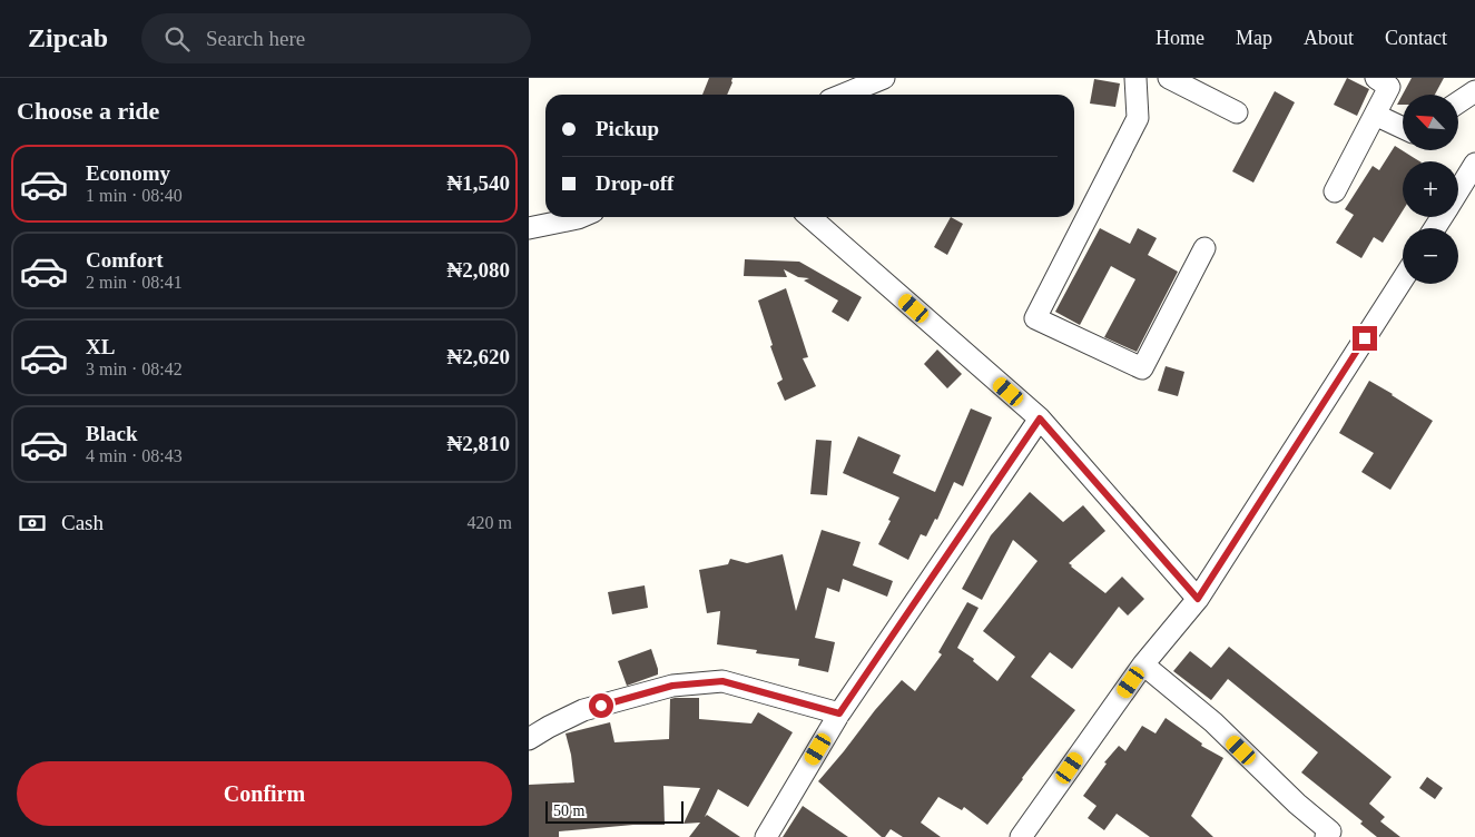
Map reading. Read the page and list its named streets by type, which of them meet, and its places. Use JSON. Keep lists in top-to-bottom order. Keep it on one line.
{"scale_bar":"50 m","north":"top left","page":{"header":"Zipcab","search":"Search here","nav":["Home","Map","About","Contact"],"heading":"Choose a ride","map_buttons":["+","−"],"banner":["Pickup","Drop-off"],"list":[{"name":"Economy","note":"1 min · 08:40","value":"₦1,540"},{"name":"Comfort","note":"2 min · 08:41","value":"₦2,080"},{"name":"XL","note":"3 min · 08:42","value":"₦2,620"},{"name":"Black","note":"4 min · 08:43","value":"₦2,810"}],"pay":["Cash","420 m"],"buttons":"Confirm","scale":"50 m"}}
